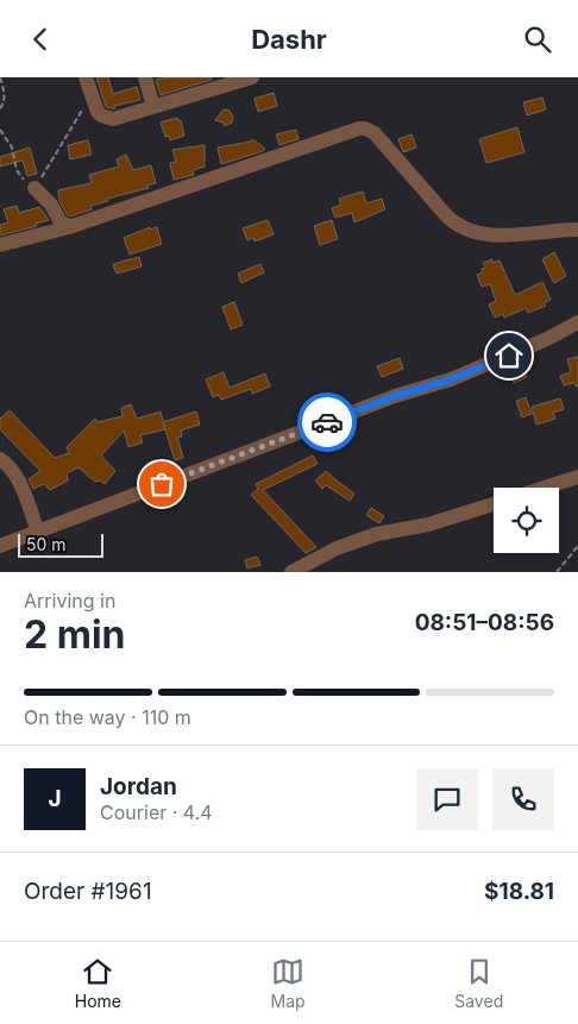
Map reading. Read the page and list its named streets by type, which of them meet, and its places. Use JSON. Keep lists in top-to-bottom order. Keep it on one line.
{"scale_bar":"50 m","page":{"header":"Dashr","scale":"50 m","heading":["2 min","Arriving in","08:51–08:56"],"panel":["Jordan","Courier · 4.4","Order #1961","$18.81"],"bar":"On the way · 110 m","round":"J","tabs":["Home","Map","Saved"]}}
